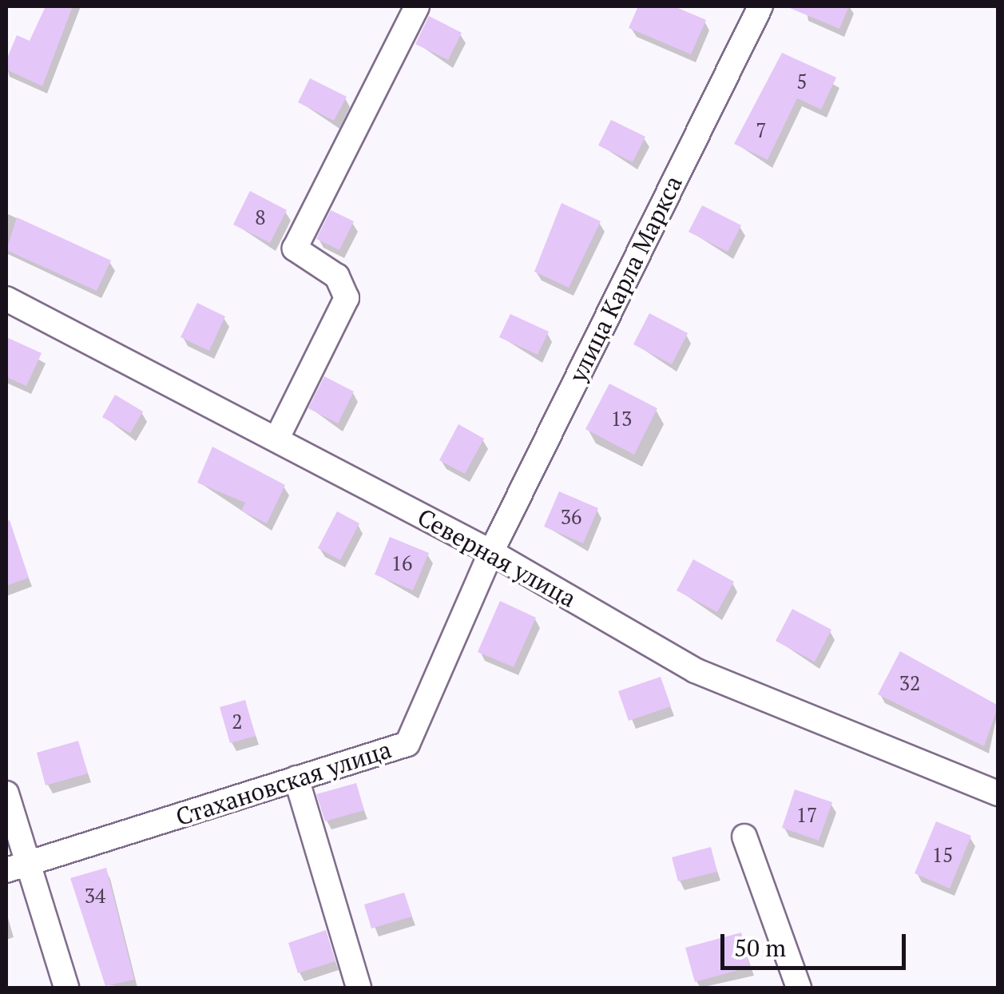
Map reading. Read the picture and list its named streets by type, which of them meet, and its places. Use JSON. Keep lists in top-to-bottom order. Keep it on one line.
{"streets":{"street":["улица Карла Маркса","Северная улица","Стахановская улица"]},"crossings":[["улица Карла Маркса","Северная улица"],["улица Карла Маркса","Стахановская улица"],["Северная улица","Стахановская улица"]],"house_numbers":["5","7","8","13","36","16","32","2","17","15","34"],"scale_bar":"50 m"}
